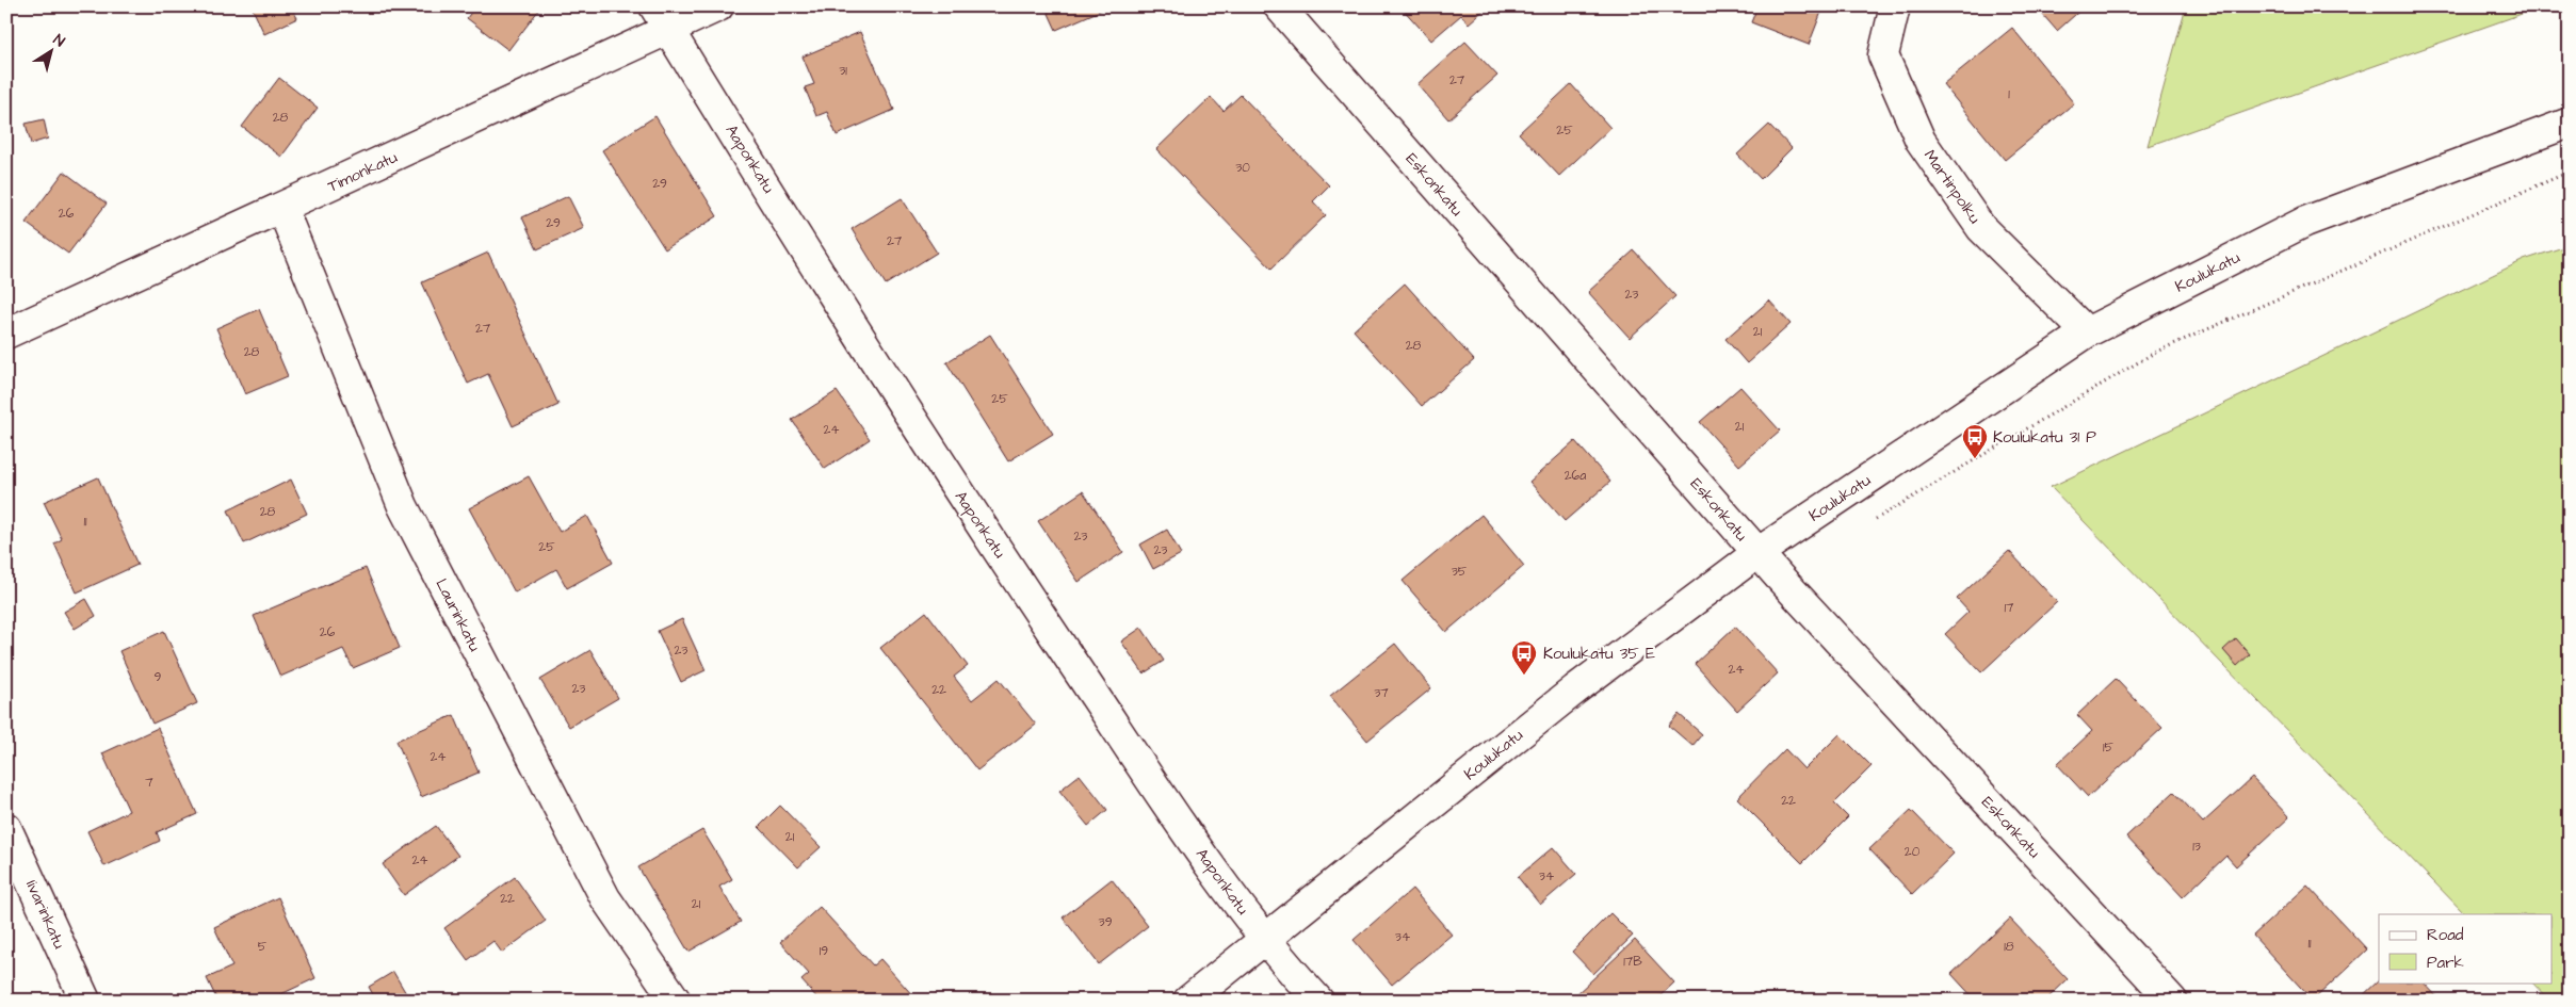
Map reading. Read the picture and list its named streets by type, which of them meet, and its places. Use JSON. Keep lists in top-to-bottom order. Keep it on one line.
{"streets":{"street":["Aaponkatu","Timonkatu","Eskonkatu","Martinpolku","Koulukatu","Laurinkatu","Iivarinkatu"]},"crossings":[["Aaponkatu","Timonkatu"],["Aaponkatu","Koulukatu"],["Timonkatu","Laurinkatu"],["Eskonkatu","Koulukatu"],["Martinpolku","Koulukatu"]],"places":{"bus stop":["Koulukatu 31 P","Koulukatu 35 E"]},"house_numbers":["31","27","1","28","25","30","29","26","29","27","23","27","21","28","28","25","21","24","26a","28","11","23","25","23","35","17","26","23","24","9","23","22","37","15","24","7","22","21","13","20","24","34","22","21","39","34","11","5","18","19","17B"],"legend":["Road","Park"],"north":"top right"}
